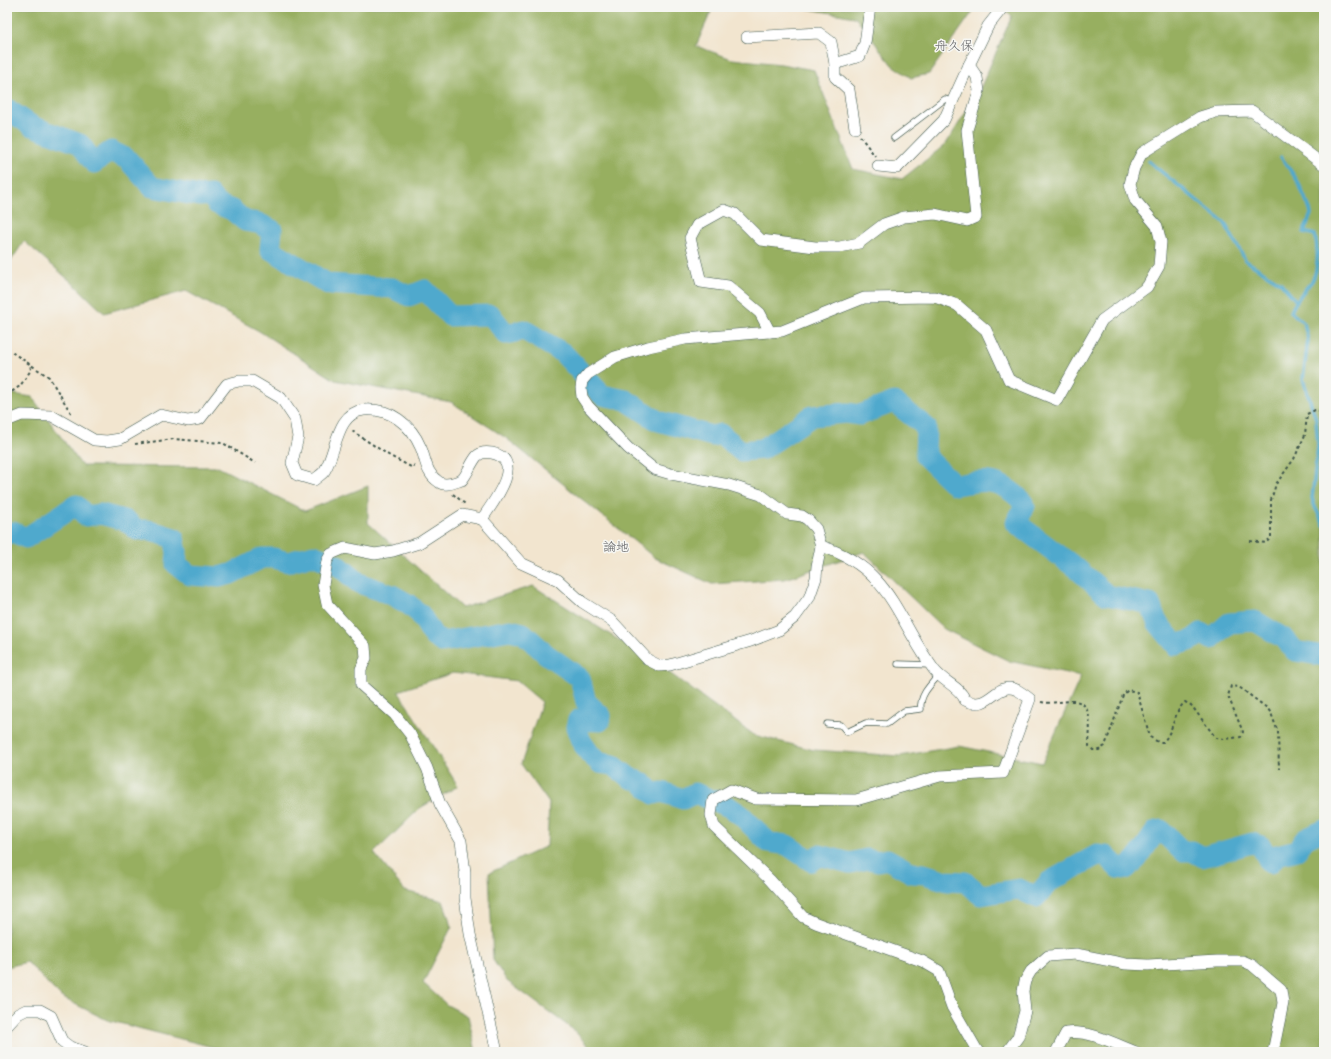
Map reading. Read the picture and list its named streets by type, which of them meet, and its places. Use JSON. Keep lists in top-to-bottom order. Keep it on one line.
{"districts":["舟久保","論地"]}
